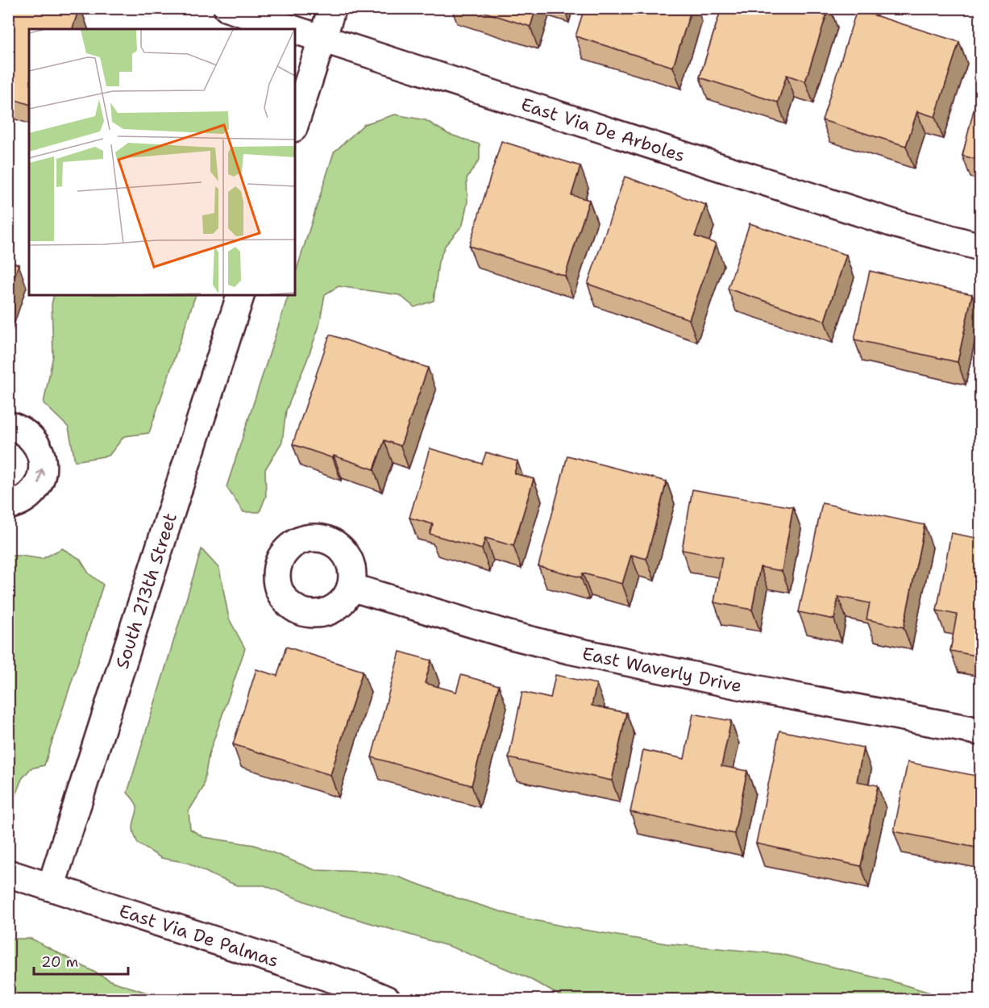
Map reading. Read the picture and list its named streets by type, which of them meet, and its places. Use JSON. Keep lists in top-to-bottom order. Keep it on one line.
{"streets":{"street":["East Via De Arboles","South 213th Street","East Waverly Drive","East Via De Palmas"]},"crossings":[["South 213th Street","East Via De Palmas"]],"scale_bar":"20 m"}
